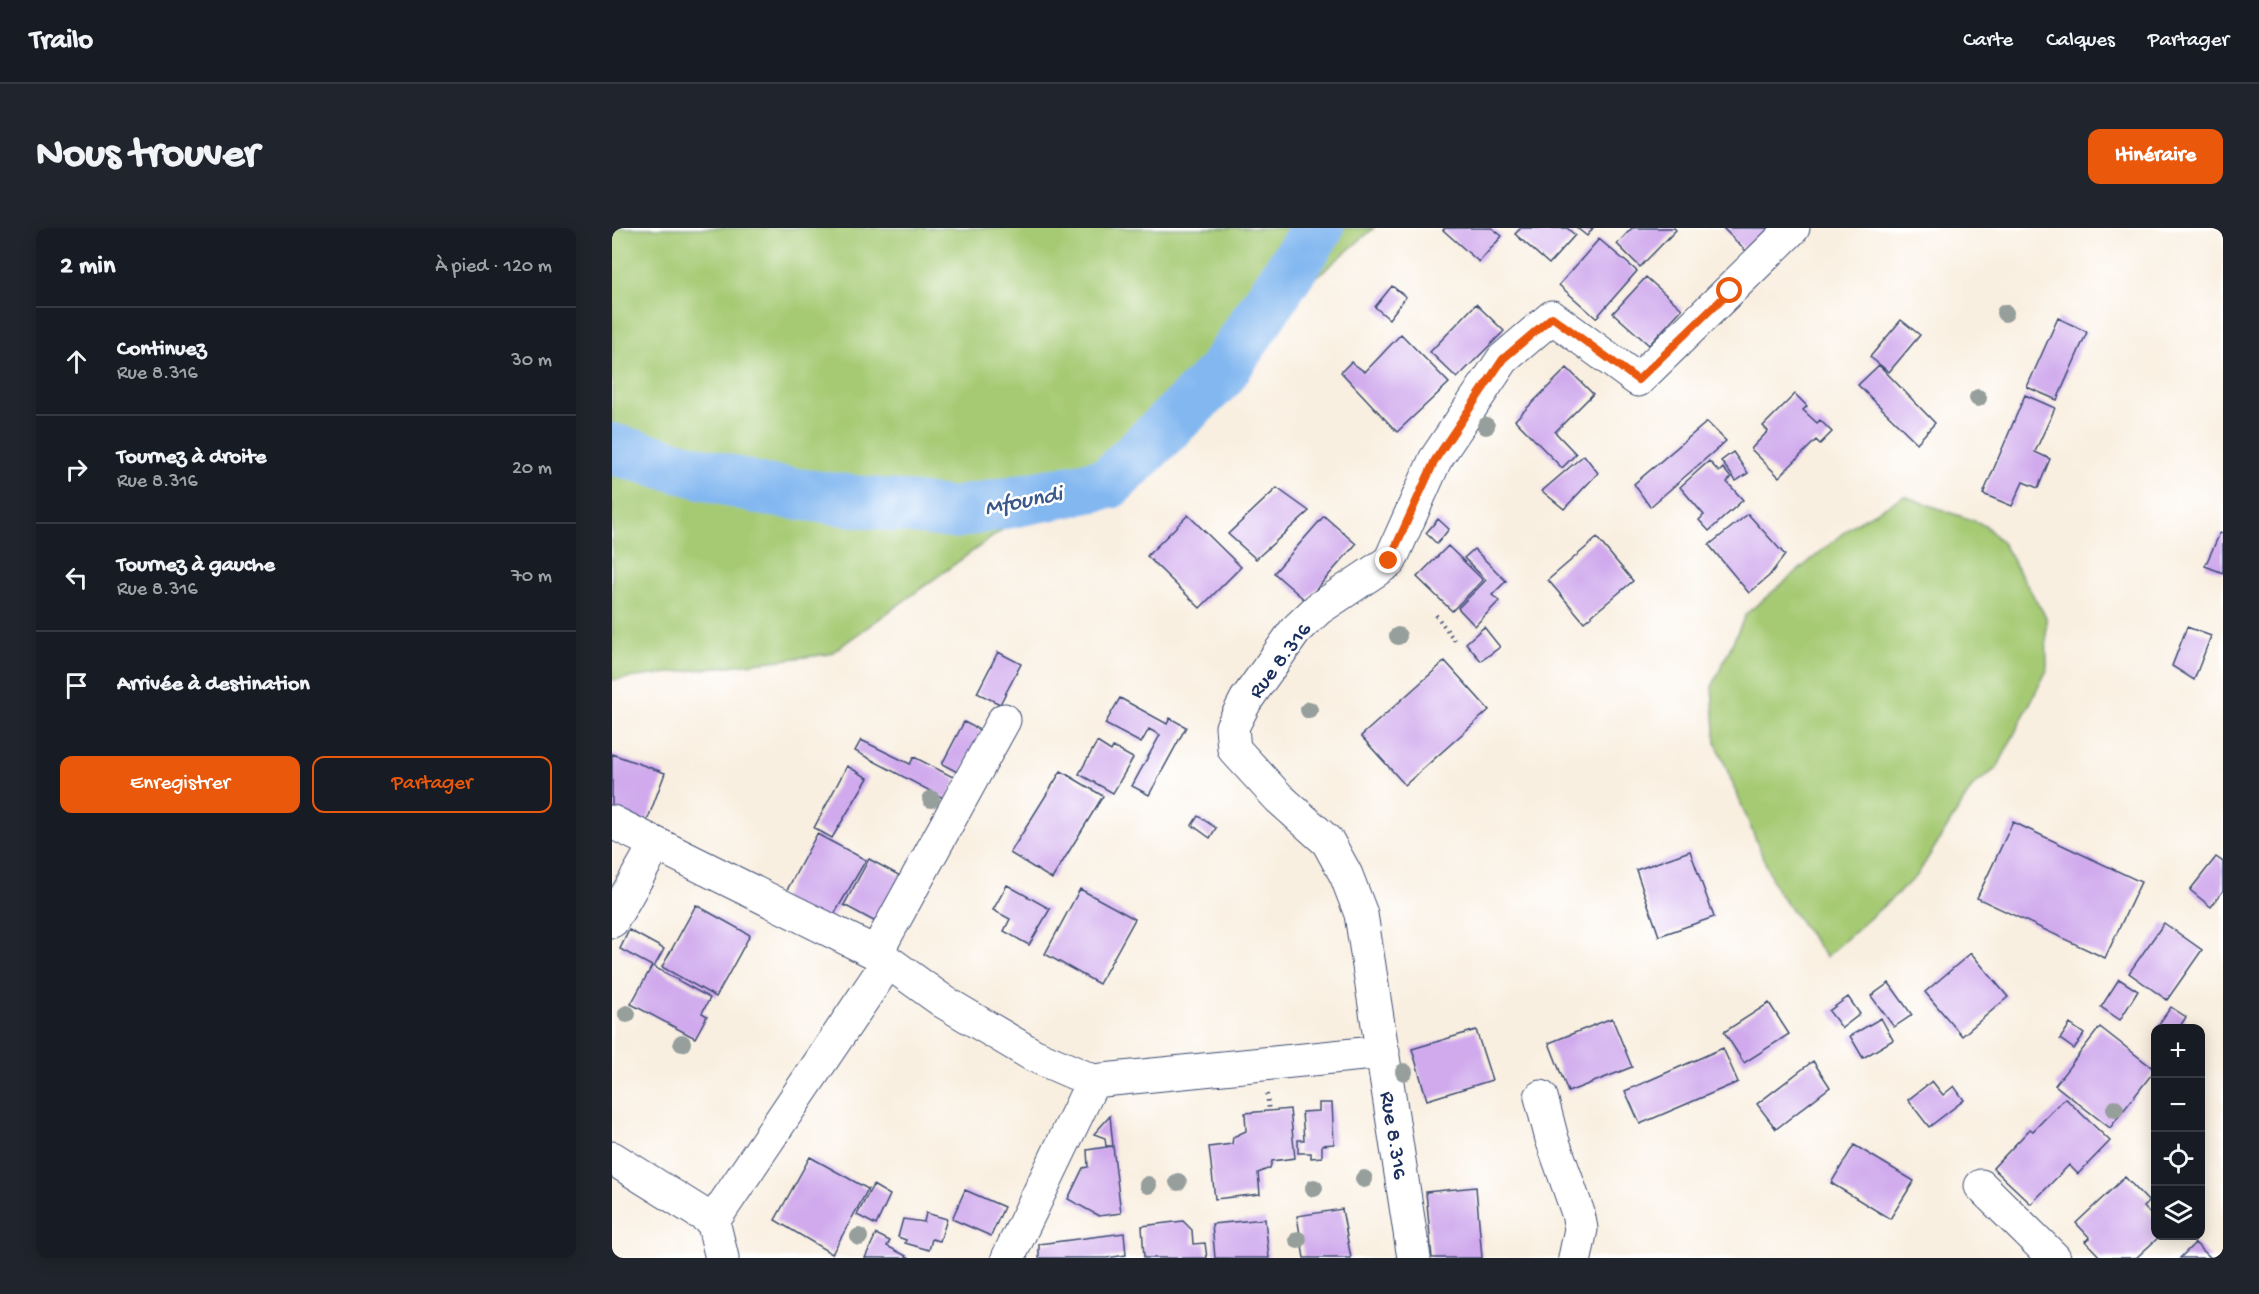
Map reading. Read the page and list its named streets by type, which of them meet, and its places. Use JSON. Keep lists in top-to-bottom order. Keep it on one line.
{"streets":{"street":["Rue 8.316"]},"water":["Mfoundi"],"page":{"header":"Trailo","nav":["Carte","Calques","Partager"],"buttons":["Itinéraire",["Enregistrer","Partager"]],"title":"Nous trouver","heading":["2 min","À pied · 120 m"],"list":[["Continuez","Rue 8.316","30 m"],["Tournez à droite","Rue 8.316","20 m"],["Tournez à gauche","Rue 8.316","70 m"],"Arrivée à destination"],"map_buttons":["+","−"]}}
